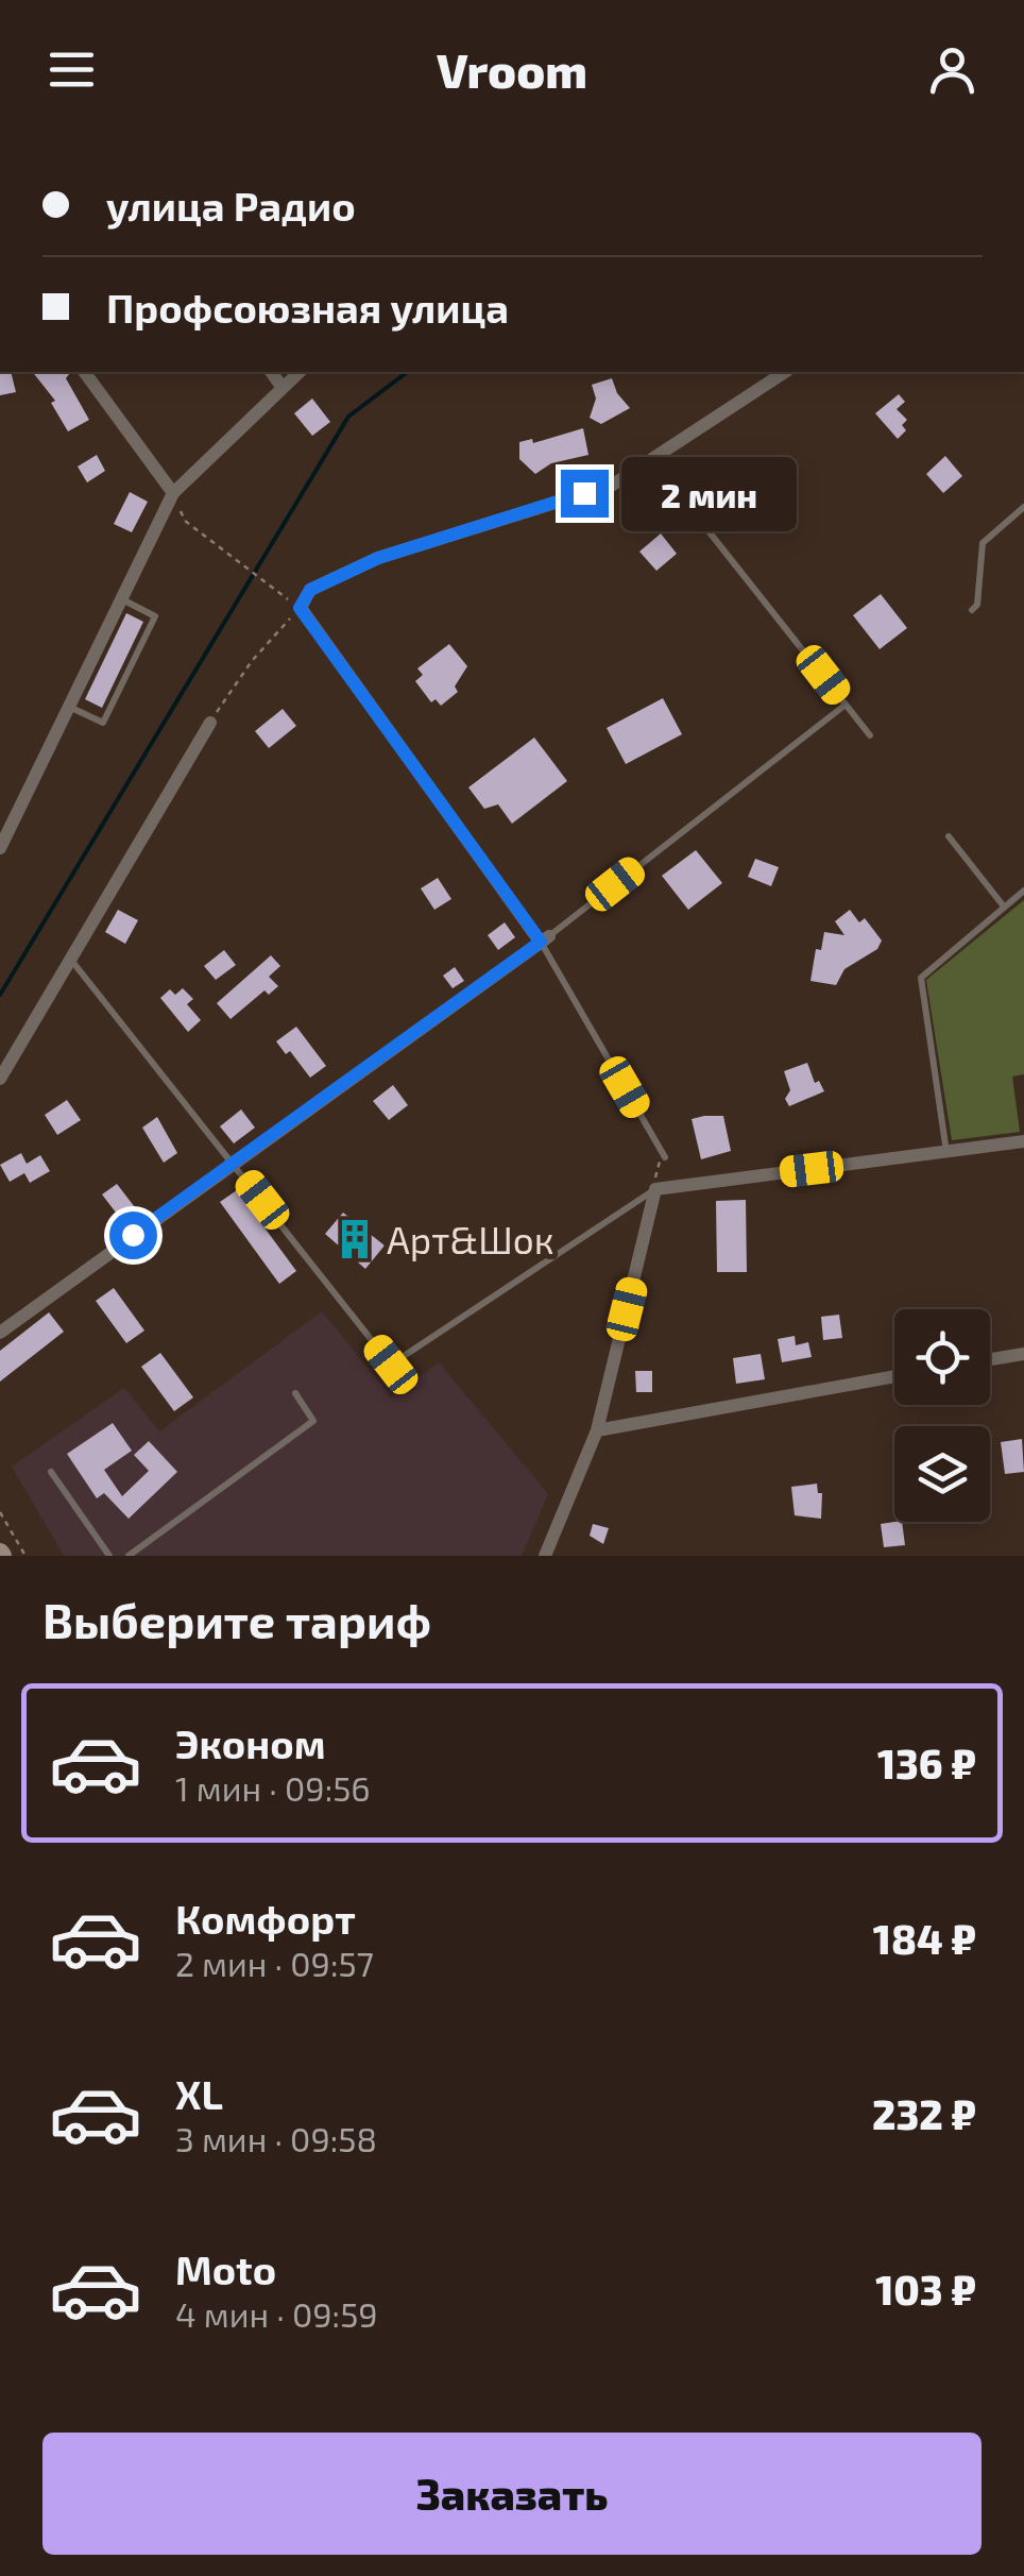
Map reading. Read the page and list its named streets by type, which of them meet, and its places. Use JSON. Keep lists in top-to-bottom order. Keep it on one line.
{"places":{"building":["Арт&Шок"]},"page":{"header":"Vroom","banner":["улица Радио","Профсоюзная улица"],"bubble":"2 мин","heading":"Выберите тариф","list":[{"name":"Эконом","note":"1 мин · 09:56","value":"136 ₽"},{"name":"Комфорт","note":"2 мин · 09:57","value":"184 ₽"},{"name":"XL","note":"3 мин · 09:58","value":"232 ₽"},{"name":"Moto","note":"4 мин · 09:59","value":"103 ₽"}],"buttons":"Заказать"}}
